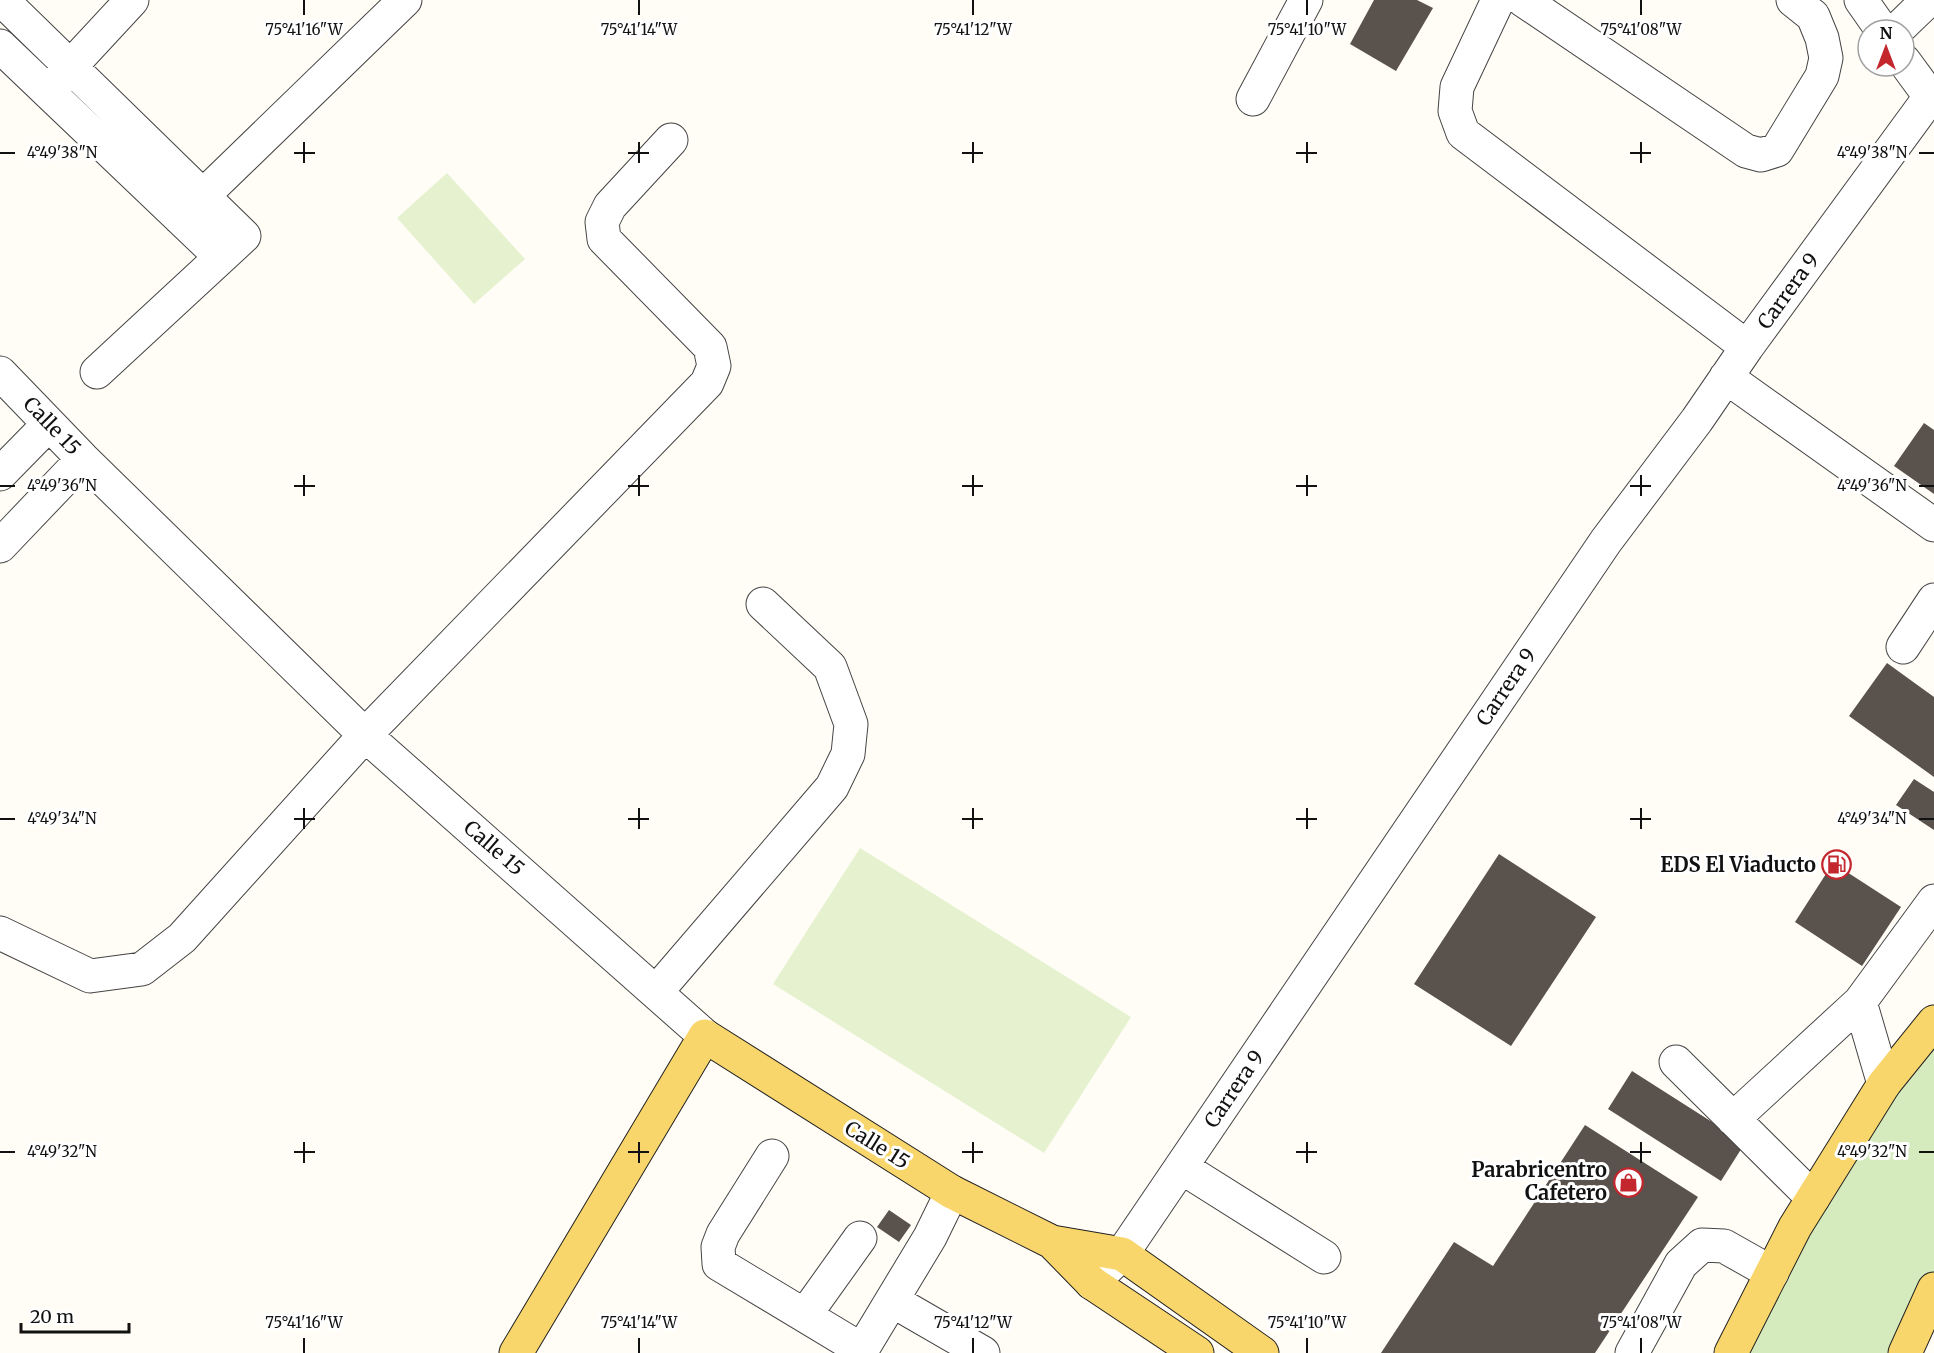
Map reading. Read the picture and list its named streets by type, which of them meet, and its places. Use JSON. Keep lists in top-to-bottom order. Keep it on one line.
{"streets":{"main road":["Calle 15"],"street":["Carrera 9"]},"crossings":[["Carrera 9","Calle 15"]],"places":{"fuel station":["EDS El Viaducto"],"shop":["Parabricentro Cafetero"]},"scale_bar":"20 m","north":"top","coordinates":["75°41'16\"W","75°41'14\"W","75°41'12\"W","75°41'10\"W","75°41'08\"W","4°49'38\"N","4°49'36\"N","4°49'34\"N","4°49'32\"N"]}
